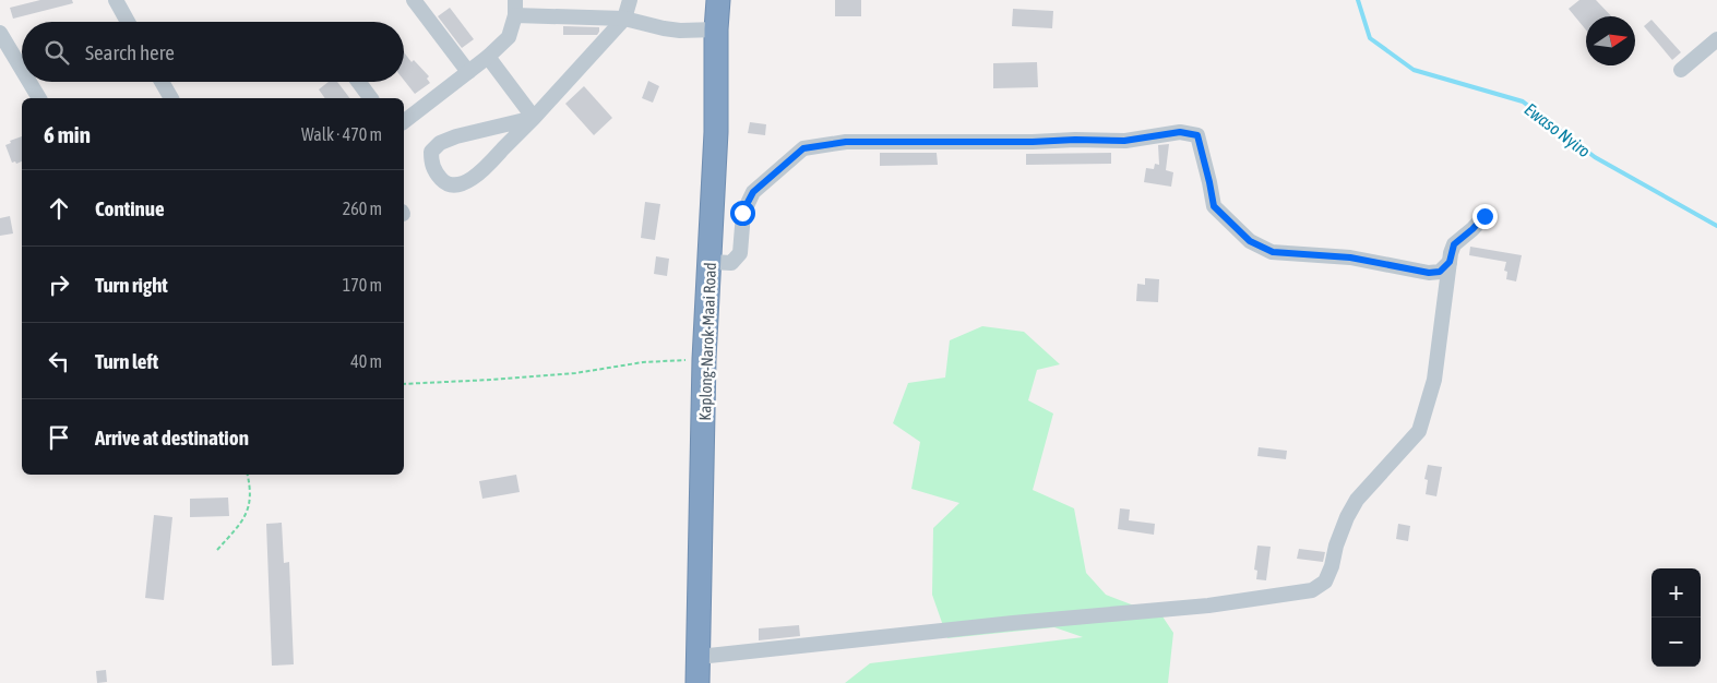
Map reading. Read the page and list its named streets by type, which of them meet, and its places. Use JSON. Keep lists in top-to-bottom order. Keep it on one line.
{"streets":{"highway":["Kaplong-Narok-Maai Road"]},"water":["Ewaso Nyiro"],"north":"right","page":{"search":"Search here","heading":["6 min","Walk · 470 m"],"list":[["Continue","260 m"],["Turn right","170 m"],["Turn left","40 m"],"Arrive at destination"],"map_buttons":["+","−"]}}
